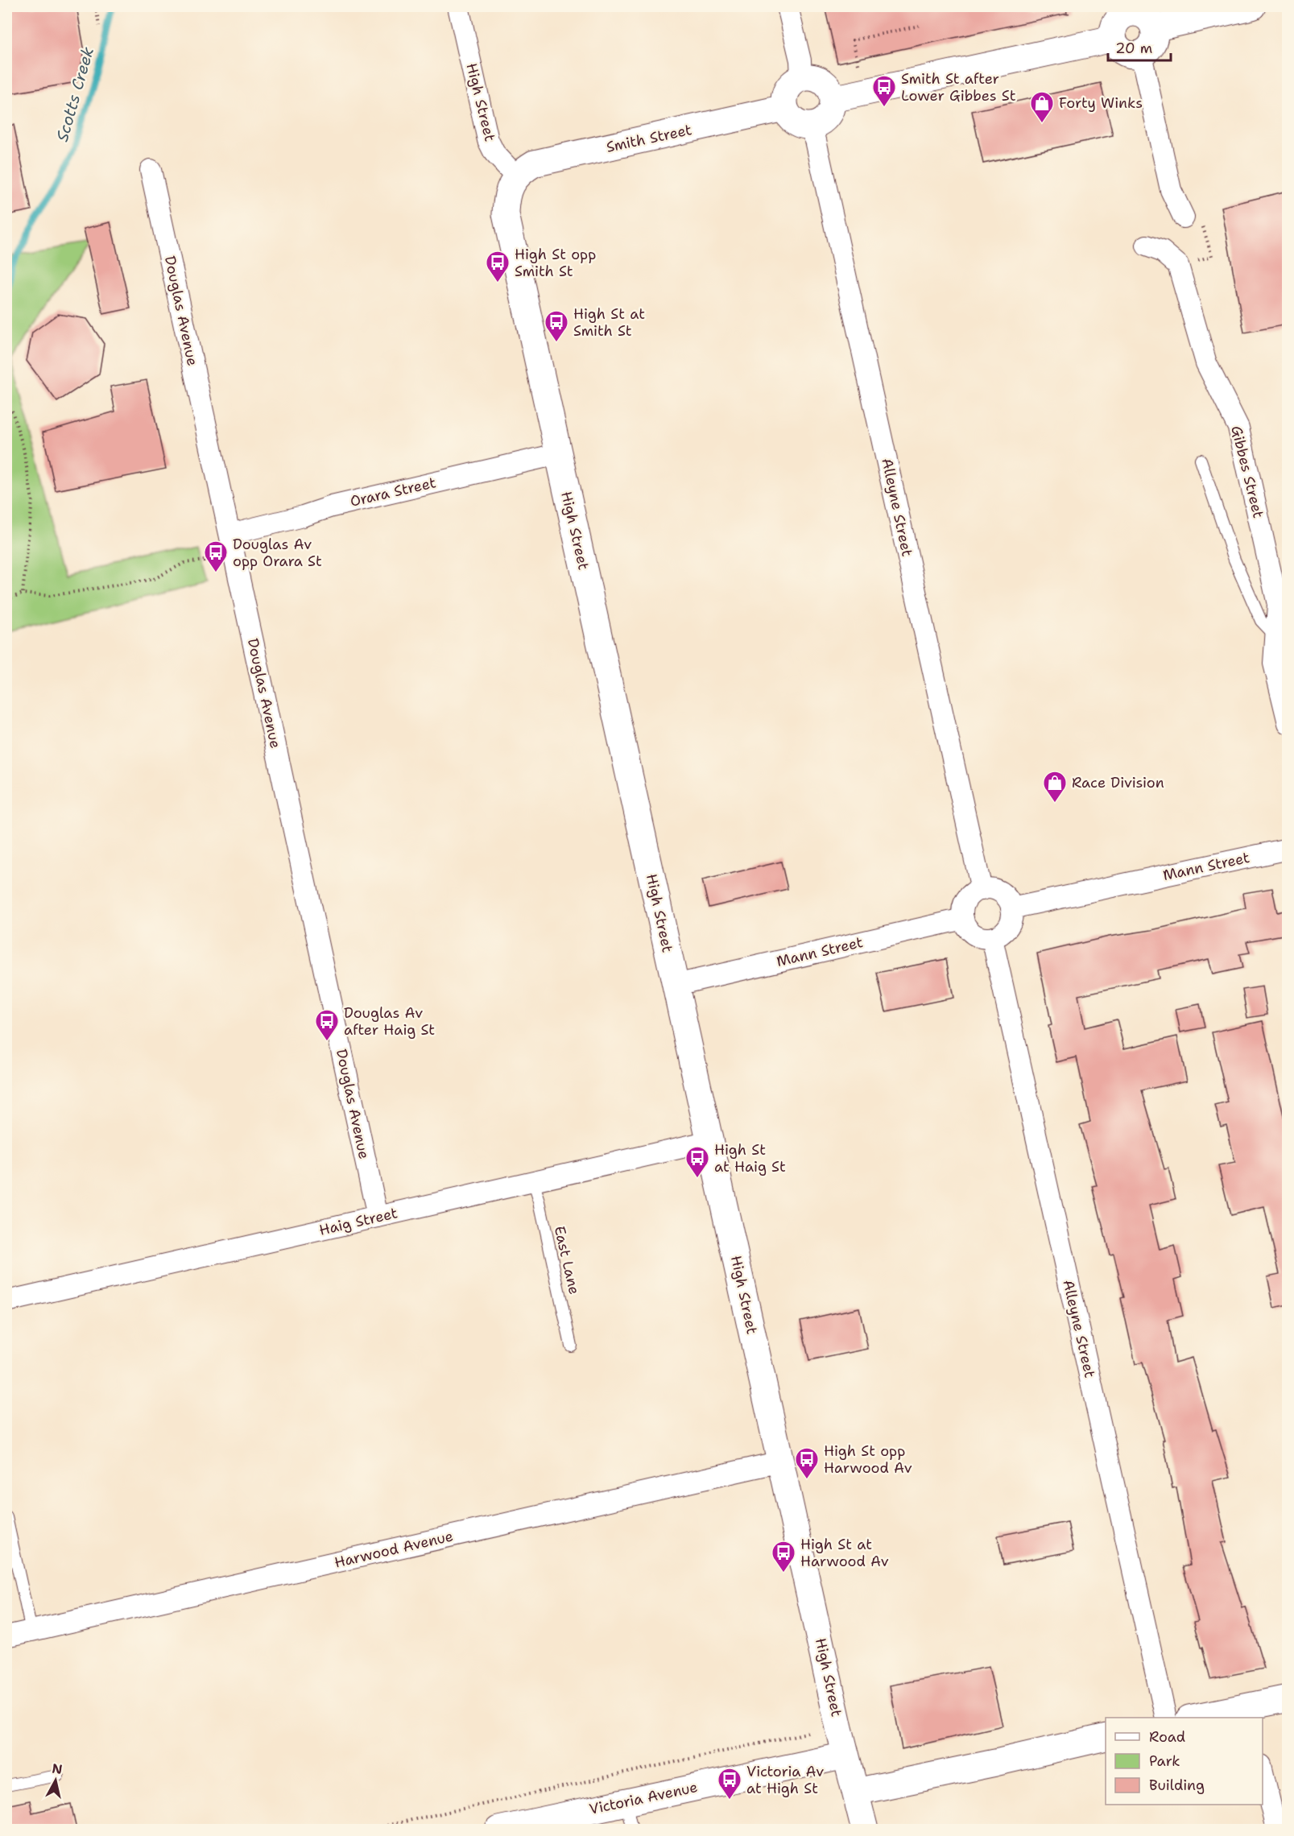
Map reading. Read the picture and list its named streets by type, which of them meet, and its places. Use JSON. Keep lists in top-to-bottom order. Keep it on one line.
{"streets":{"street":["High Street","Smith Street","Douglas Avenue","Gibbes Street","Orara Street","Alleyne Street","Mann Street","Haig Street","Harwood Avenue","Victoria Avenue"],"lane":["East Lane"]},"crossings":[["High Street","Smith Street"],["High Street","Orara Street"],["High Street","Mann Street"],["High Street","Haig Street"],["High Street","Harwood Avenue"],["High Street","Victoria Avenue"],["Smith Street","Alleyne Street"],["Douglas Avenue","Orara Street"],["Douglas Avenue","Haig Street"],["Alleyne Street","Mann Street"],["Haig Street","East Lane"]],"water":["Scotts Creek"],"places":{"bus stop":["Smith St after Lower Gibbes St","High St opp Smith St","High St at Smith St","Douglas Av opp Orara St","Douglas Av after Haig St","High St at Haig St","High St opp Harwood Av","High St at Harwood Av","Victoria Av at High St"],"shop":["Forty Winks","Race Division"]},"legend":["Road","Park","Building"],"scale_bar":"20 m","north":"top"}
